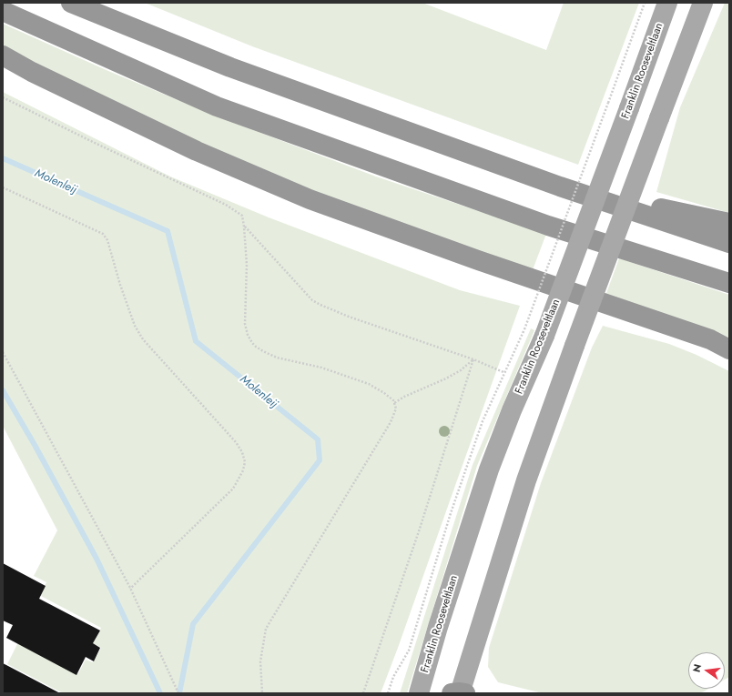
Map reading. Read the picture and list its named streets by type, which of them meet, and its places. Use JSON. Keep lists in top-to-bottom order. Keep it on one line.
{"streets":{"main road":["Franklin Rooseveltlaan"]},"water":["Molenleij"],"north":"left"}
